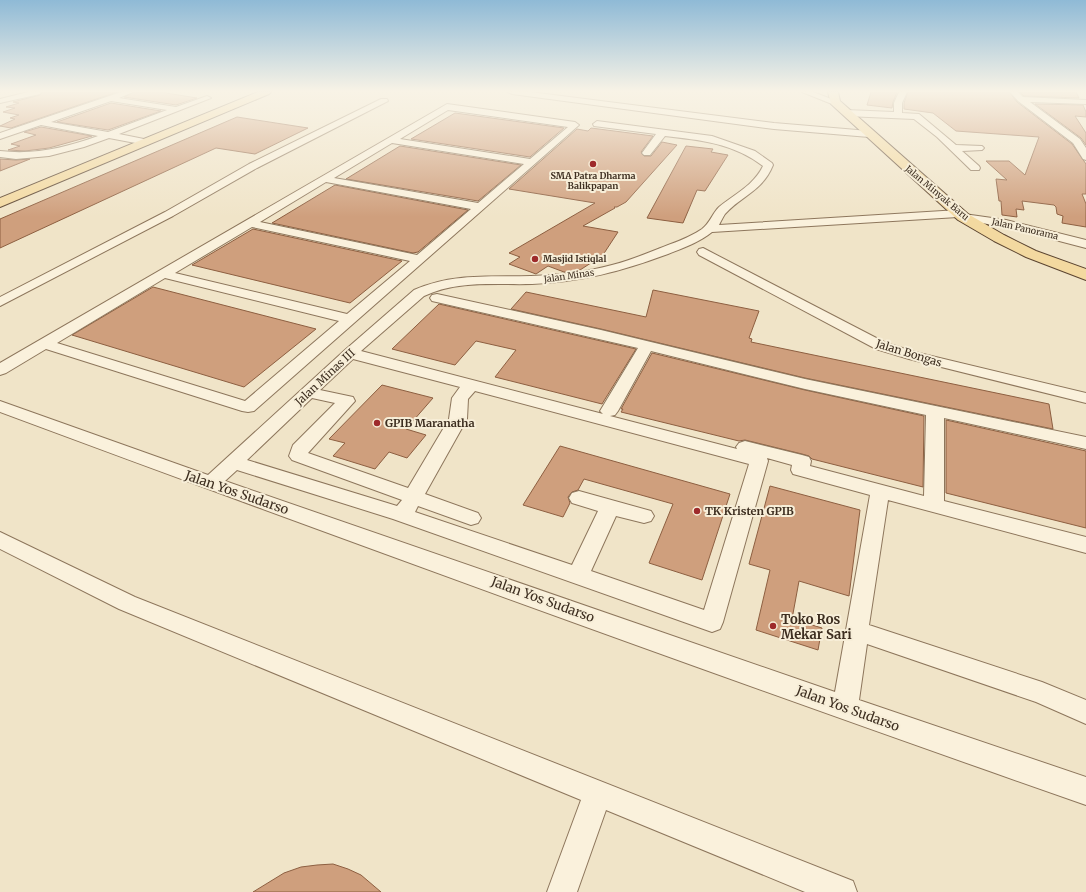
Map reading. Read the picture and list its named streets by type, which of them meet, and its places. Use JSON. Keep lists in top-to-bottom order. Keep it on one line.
{"streets":{"main road":["Jalan Minyak Baru"],"street":["Jalan Panorama","Jalan Minas","Jalan Bongas","Jalan Minas III","Jalan Yos Sudarso"]},"crossings":[["Jalan Minyak Baru","Jalan Panorama"],["Jalan Panorama","Jalan Minas"],["Jalan Minas","Jalan Minas III"],["Jalan Minas III","Jalan Yos Sudarso"]],"places":["SMA Patra Dharma Balikpapan","Masjid Istiqlal","GPIB Maranatha","TK Kristen GPIB","Toko Ros Mekar Sari"]}
